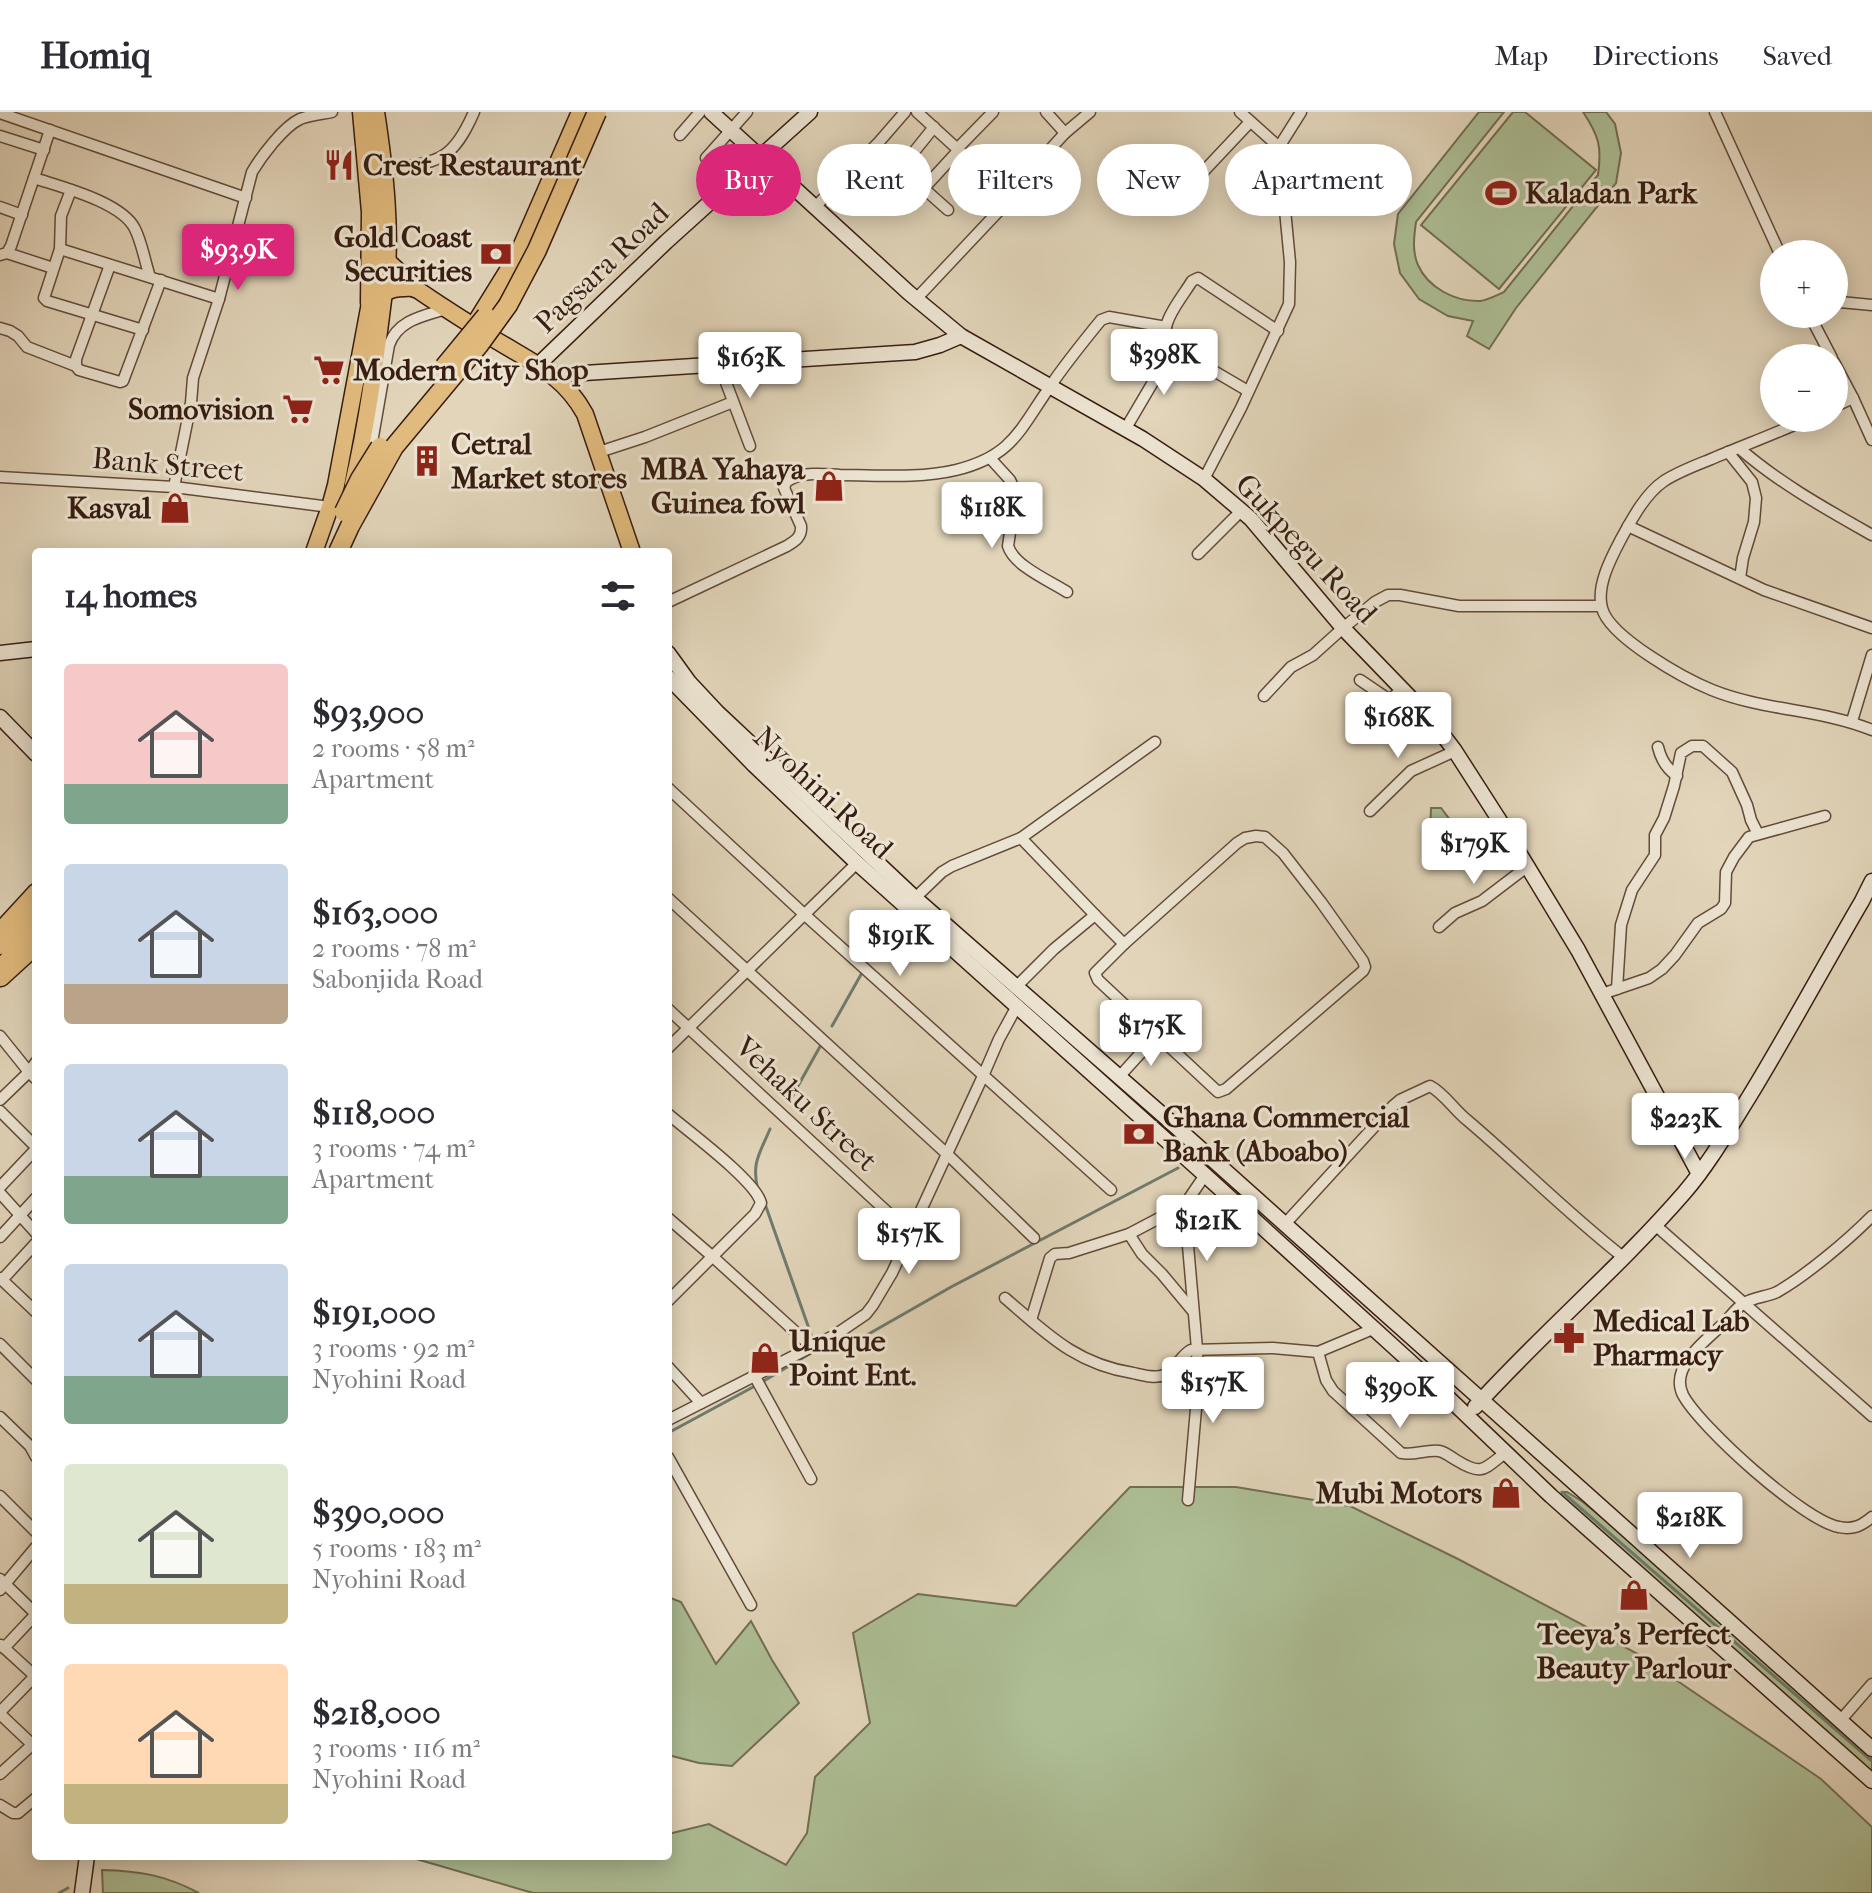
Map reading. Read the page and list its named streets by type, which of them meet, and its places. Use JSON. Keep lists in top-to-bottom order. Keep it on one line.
{"streets":{"main road":["Pagsara Road","Gukpegu Road","Nyohini Road"],"street":["Bank Street","Vehaku Street"]},"places":{"restaurant":["Crest Restaurant"],"sports":["Kaladan Park"],"bank":["Gold Coast Securities","Ghana Commercial Bank (Aboabo)"],"supermarket":["Modern City Shop","Somovision"],"building":["Cetral Market stores"],"shop":["MBA Yahaya Guinea fowl","Kasval","Unique Point Ent.","Mubi Motors","Teeya's Perfect Beauty Parlour"],"pharmacy":["Medical Lab Pharmacy"]},"page":{"header":"Homiq","nav":["Map","Directions","Saved"],"chip":["Buy","Rent","Filters","New","Apartment"],"price":["$93.9K","$398K","$163K","$118K","$168K","$179K","$191K","$175K","$223K","$121K","$157K","$157K","$390K","$218K"],"map_buttons":["+","−"],"heading":"14 homes","list":[{"name":"$93,900","note":"2 rooms · 58 m² · Apartment"},{"name":"$163,000","note":"2 rooms · 78 m² · Sabonjida Road"},{"name":"$118,000","note":"3 rooms · 74 m² · Apartment"},{"name":"$191,000","note":"3 rooms · 92 m² · Nyohini Road"},{"name":"$390,000","note":"5 rooms · 183 m² · Nyohini Road"},{"name":"$218,000","note":"3 rooms · 116 m² · Nyohini Road"}]}}
